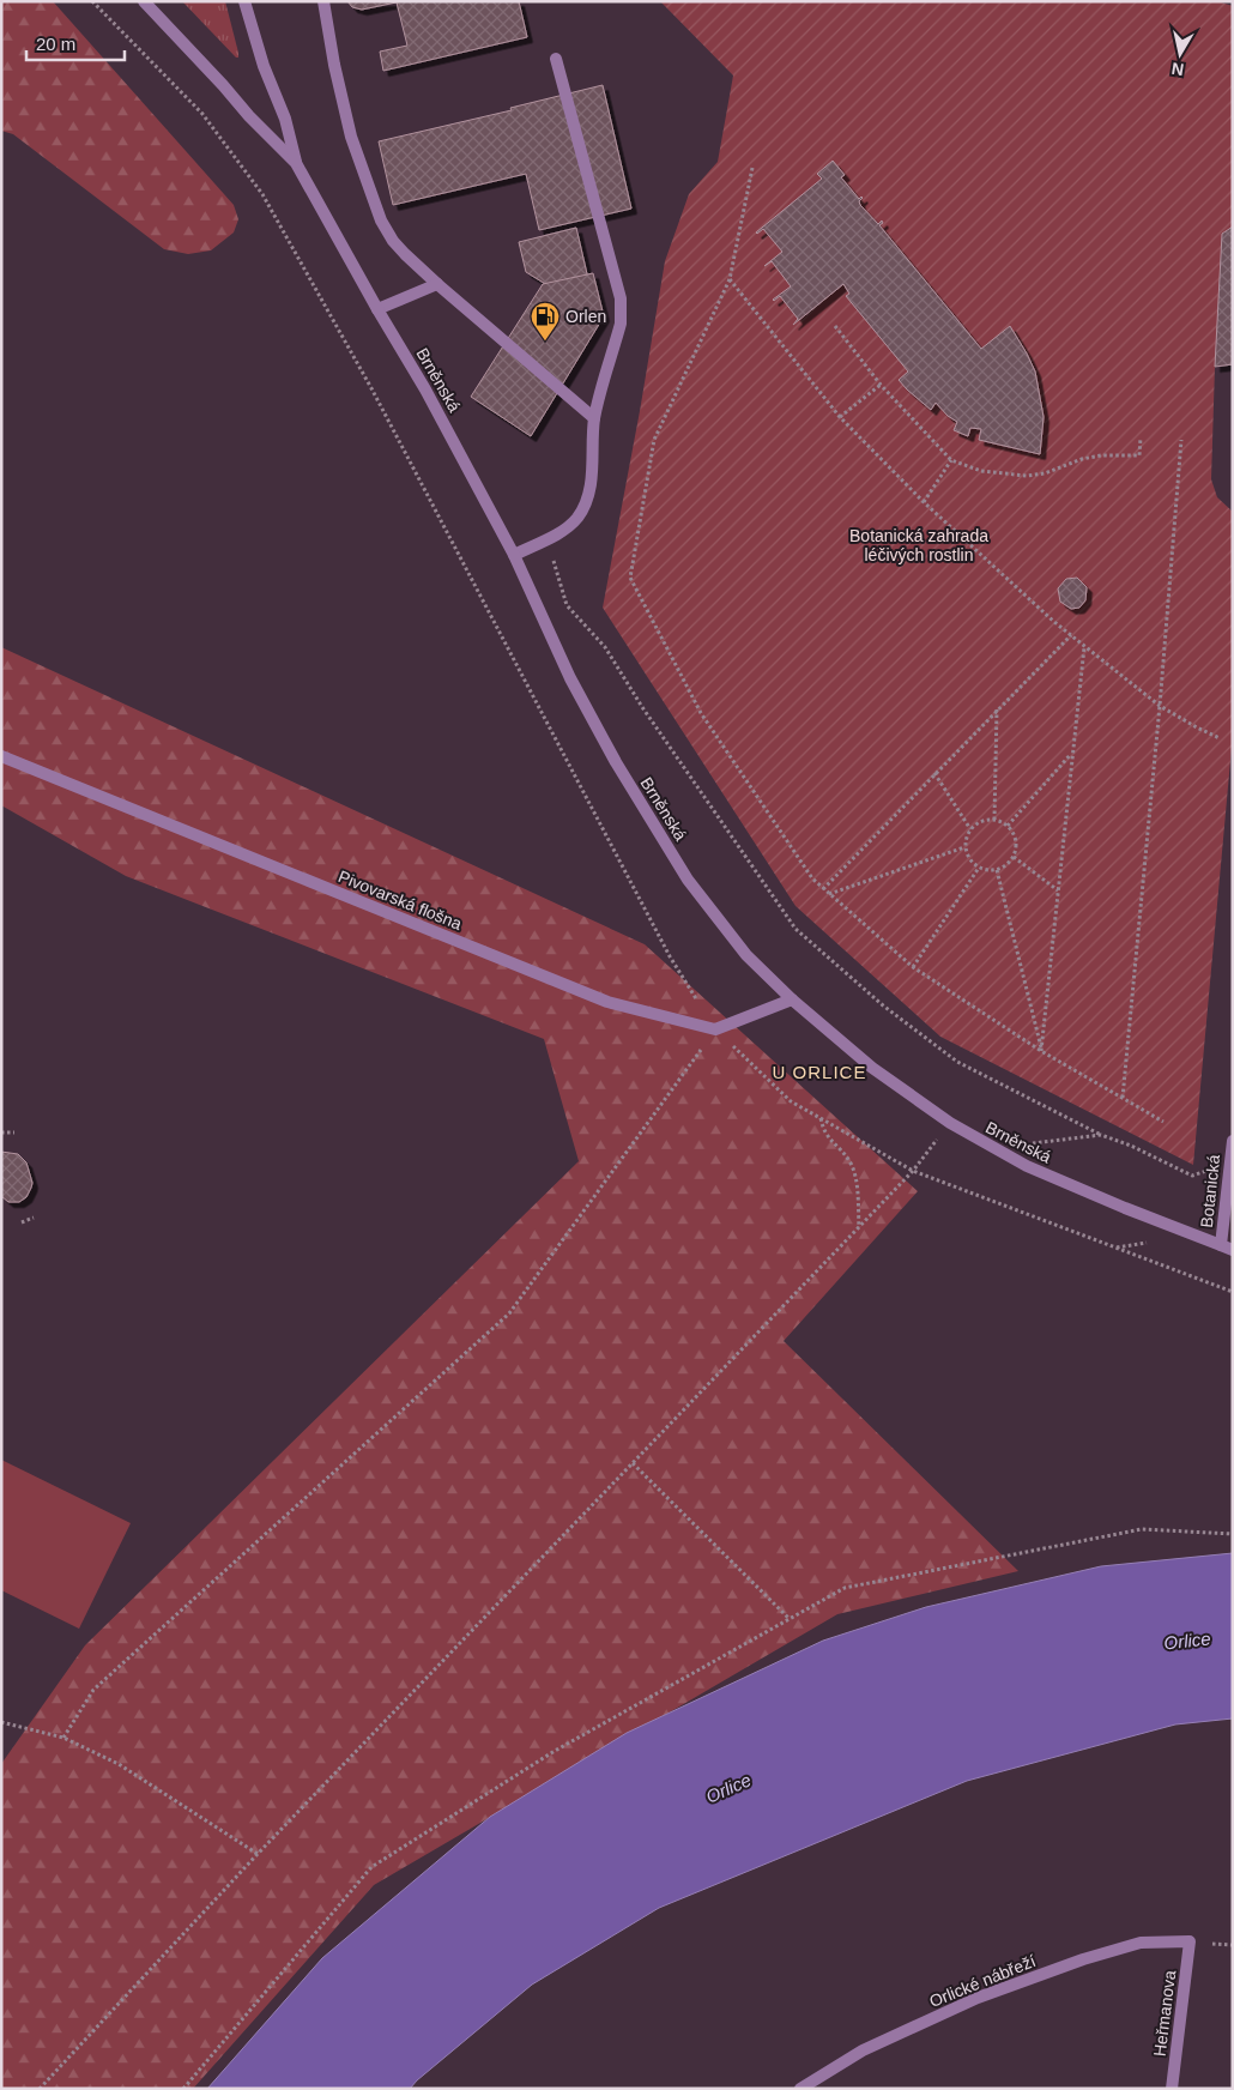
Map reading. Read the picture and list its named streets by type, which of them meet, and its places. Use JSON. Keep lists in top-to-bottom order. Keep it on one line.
{"streets":{"street":["Brněnská","Pivovarská flošna","Botanická","Orlické nábřeží","Heřmanova"]},"crossings":[["Brněnská","Botanická"],["Orlické nábřeží","Heřmanova"]],"districts":["U ORLICE"],"water":["Orlice"],"parks":["Botanická zahrada léčivých rostlin"],"places":{"fuel station":["Orlen"]},"scale_bar":"20 m","north":"bottom"}
